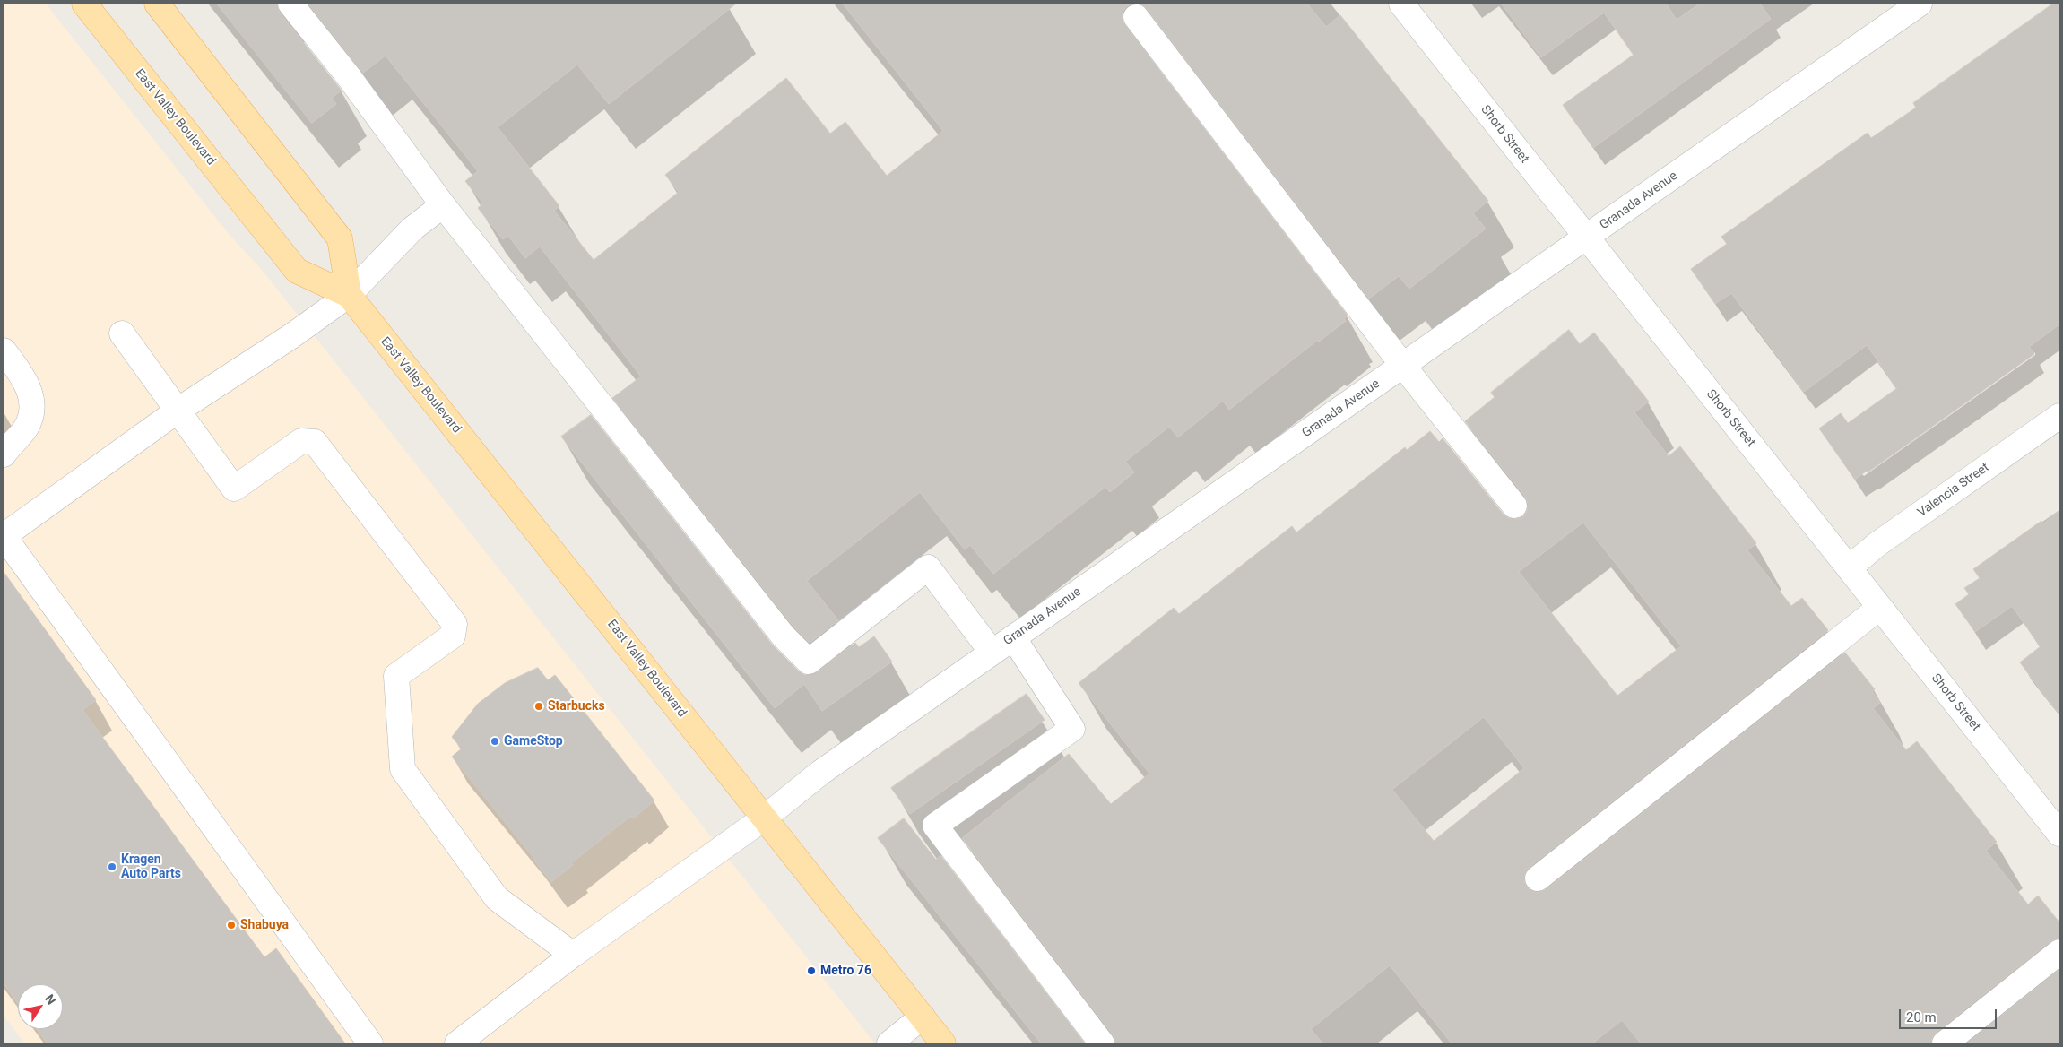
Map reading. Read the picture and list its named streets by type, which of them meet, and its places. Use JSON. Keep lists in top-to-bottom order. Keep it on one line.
{"streets":{"main road":["East Valley Boulevard"],"street":["Shorb Street","Granada Avenue","Valencia Street"]},"crossings":[["East Valley Boulevard","Granada Avenue"],["Shorb Street","Granada Avenue"],["Shorb Street","Valencia Street"]],"places":["Starbucks","GameStop","Kragen Auto Parts","Shabuya","Metro 76"],"scale_bar":"20 m","north":"top right"}
